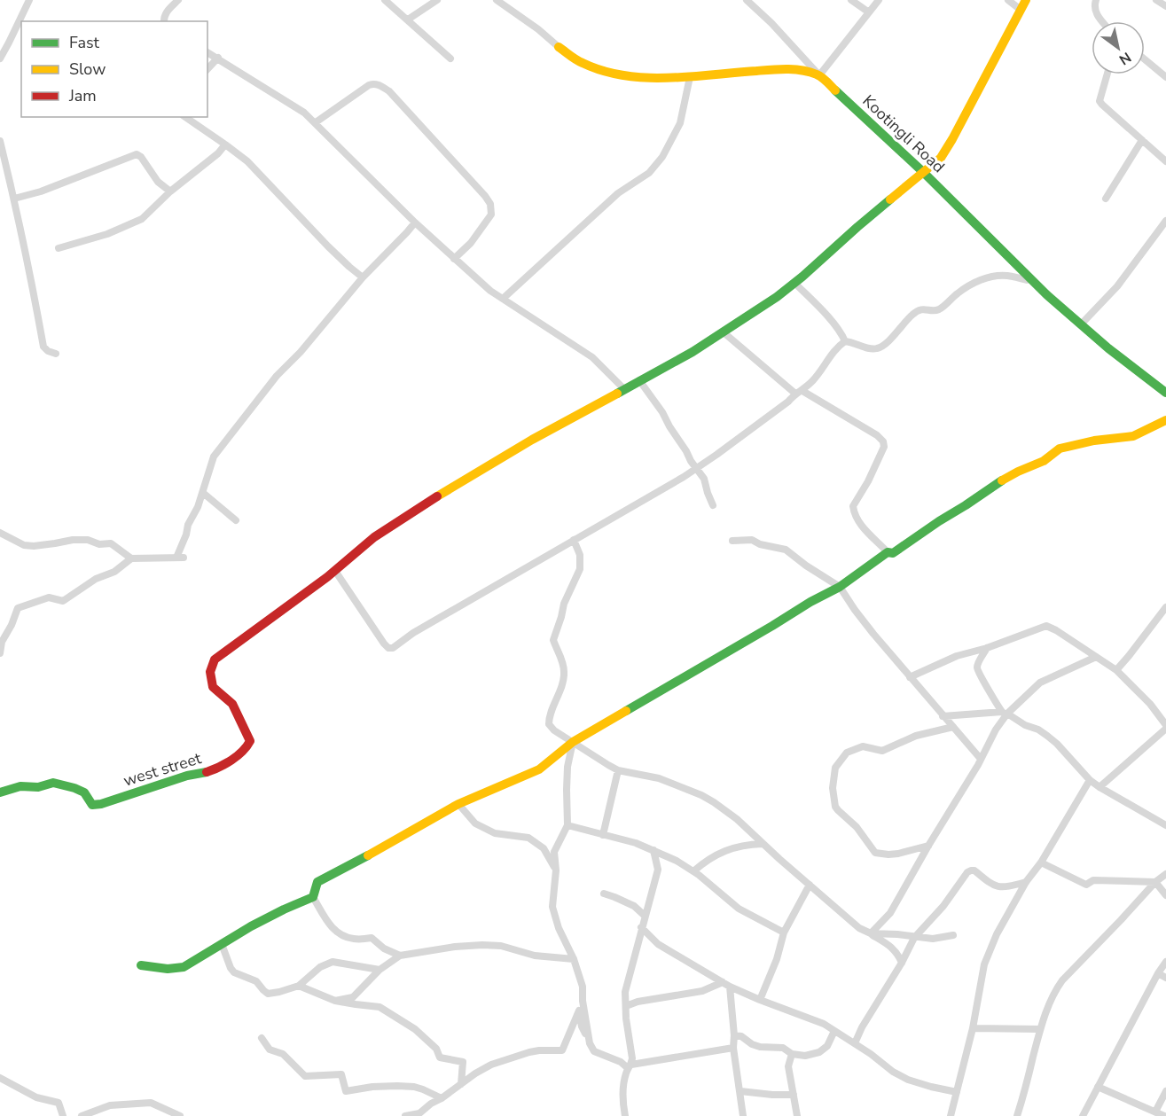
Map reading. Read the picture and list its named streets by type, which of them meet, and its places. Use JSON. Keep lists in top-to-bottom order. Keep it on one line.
{"streets":{"street":["Kootingli Road","west street"]},"legend":["Fast","Slow","Jam"],"north":"bottom right"}
